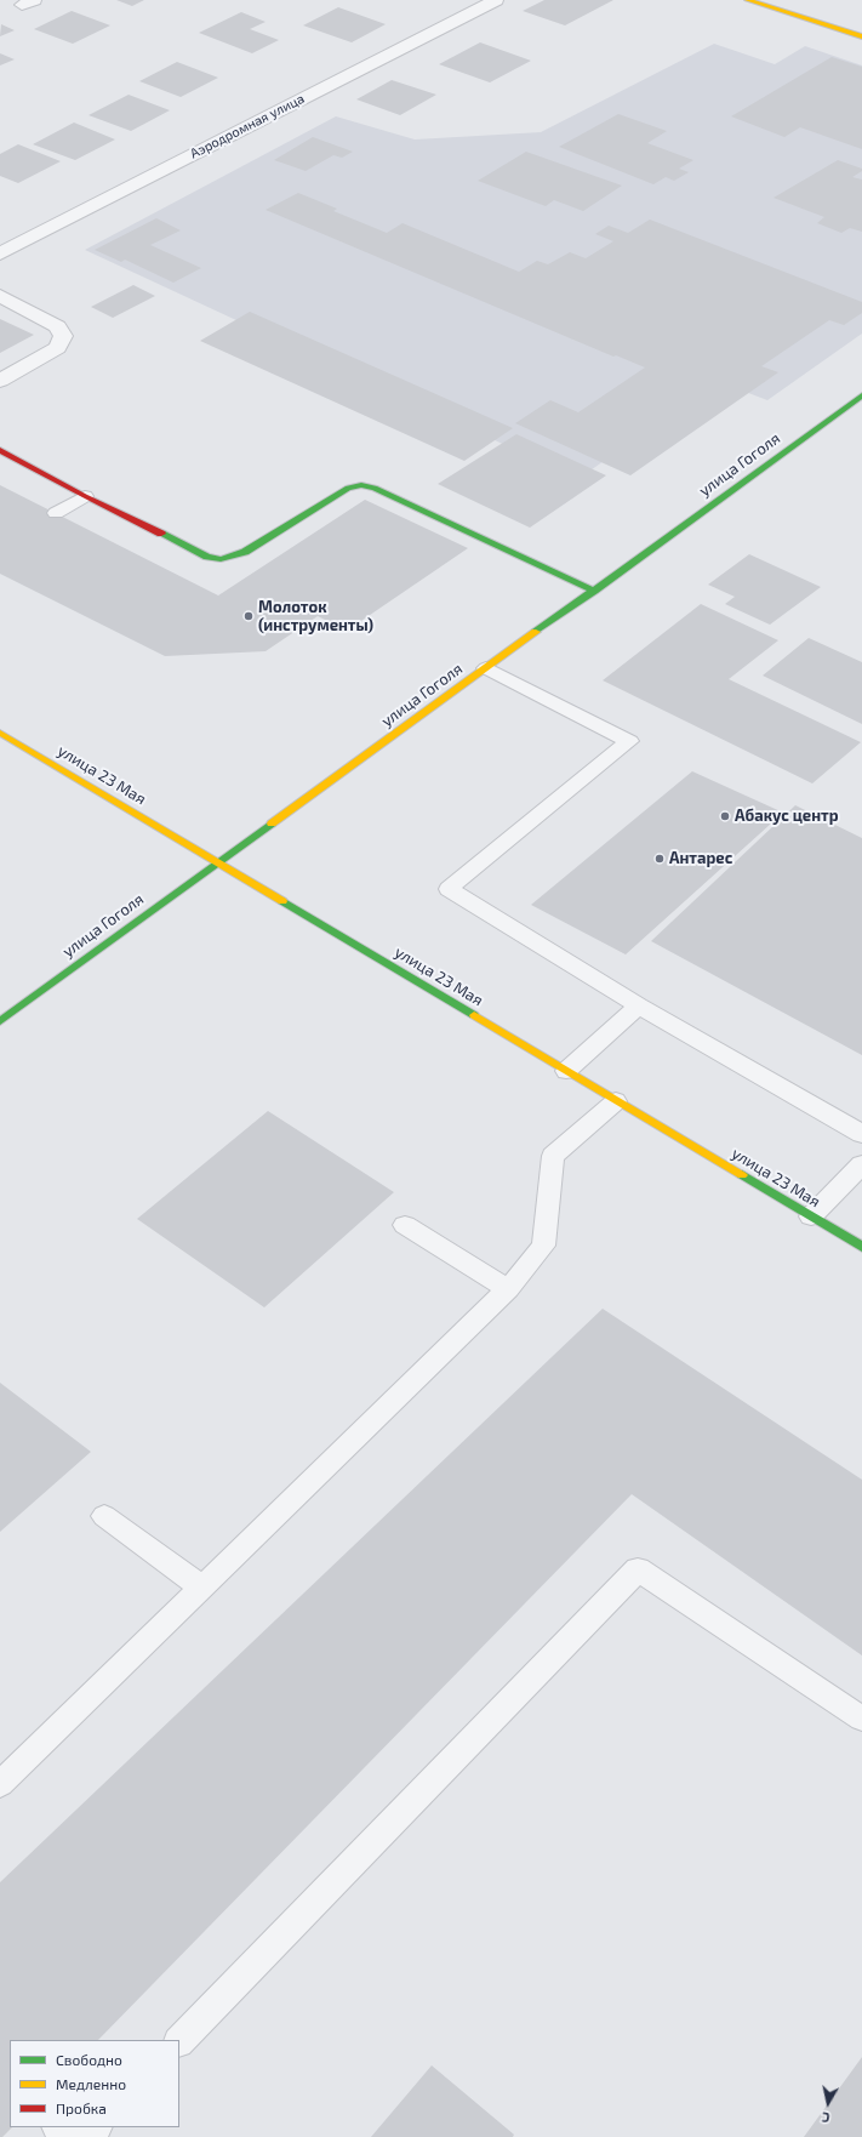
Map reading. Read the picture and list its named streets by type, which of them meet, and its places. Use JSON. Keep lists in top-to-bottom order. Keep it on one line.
{"streets":{"main road":["улица Гоголя","улица 23 Мая"],"street":["Аэродромная улица"]},"crossings":[["улица Гоголя","улица 23 Мая"]],"places":["Молоток (инструменты)","Абакус центр","Антарес"],"legend":["Свободно","Медленно","Пробка"],"north":"bottom"}
